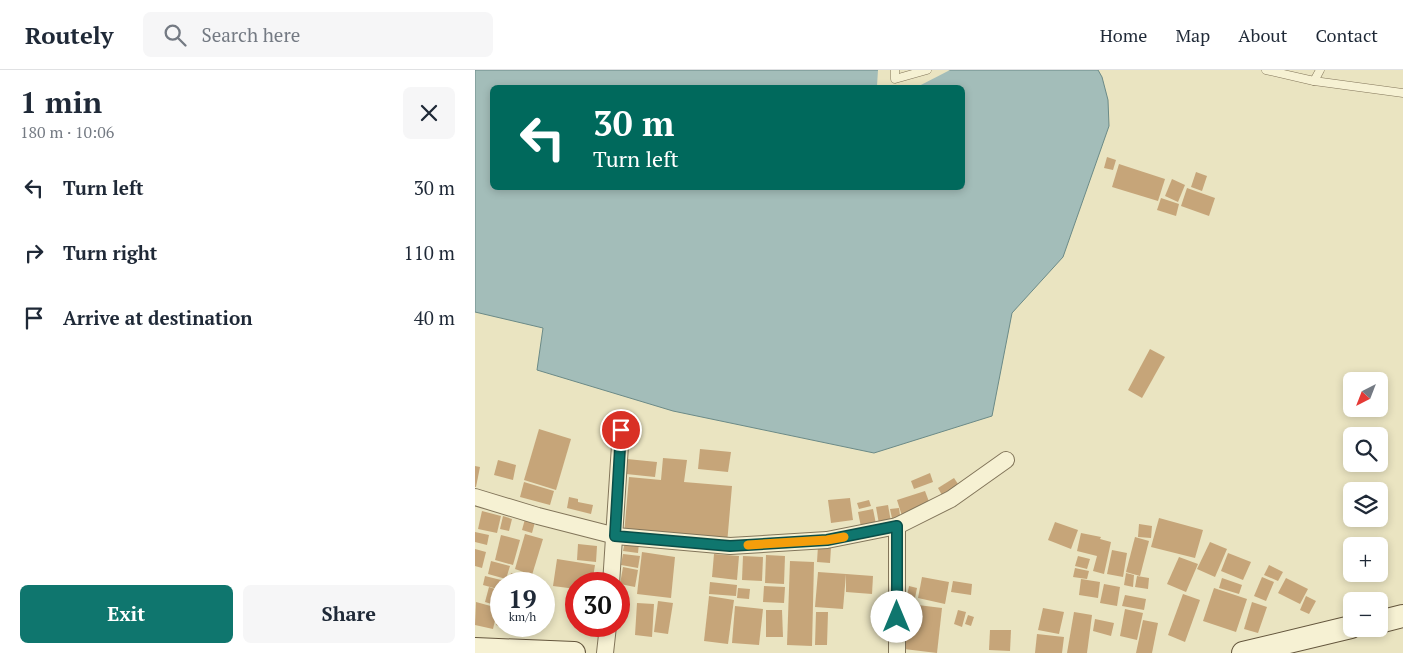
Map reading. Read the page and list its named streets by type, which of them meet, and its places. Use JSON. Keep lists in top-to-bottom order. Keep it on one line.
{"north":"bottom left","page":{"header":"Routely","search":"Search here","nav":["Home","Map","About","Contact"],"heading":["1 min","180 m · 10:06"],"turn":["30 m","Turn left"],"list":[{"name":"Turn left","value":"30 m"},{"name":"Turn right","value":"110 m"},{"name":"Arrive at destination","value":"40 m"}],"map_buttons":["+","−"],"speed":"19 km/h","limit":"30","buttons":["Exit","Share"]}}
